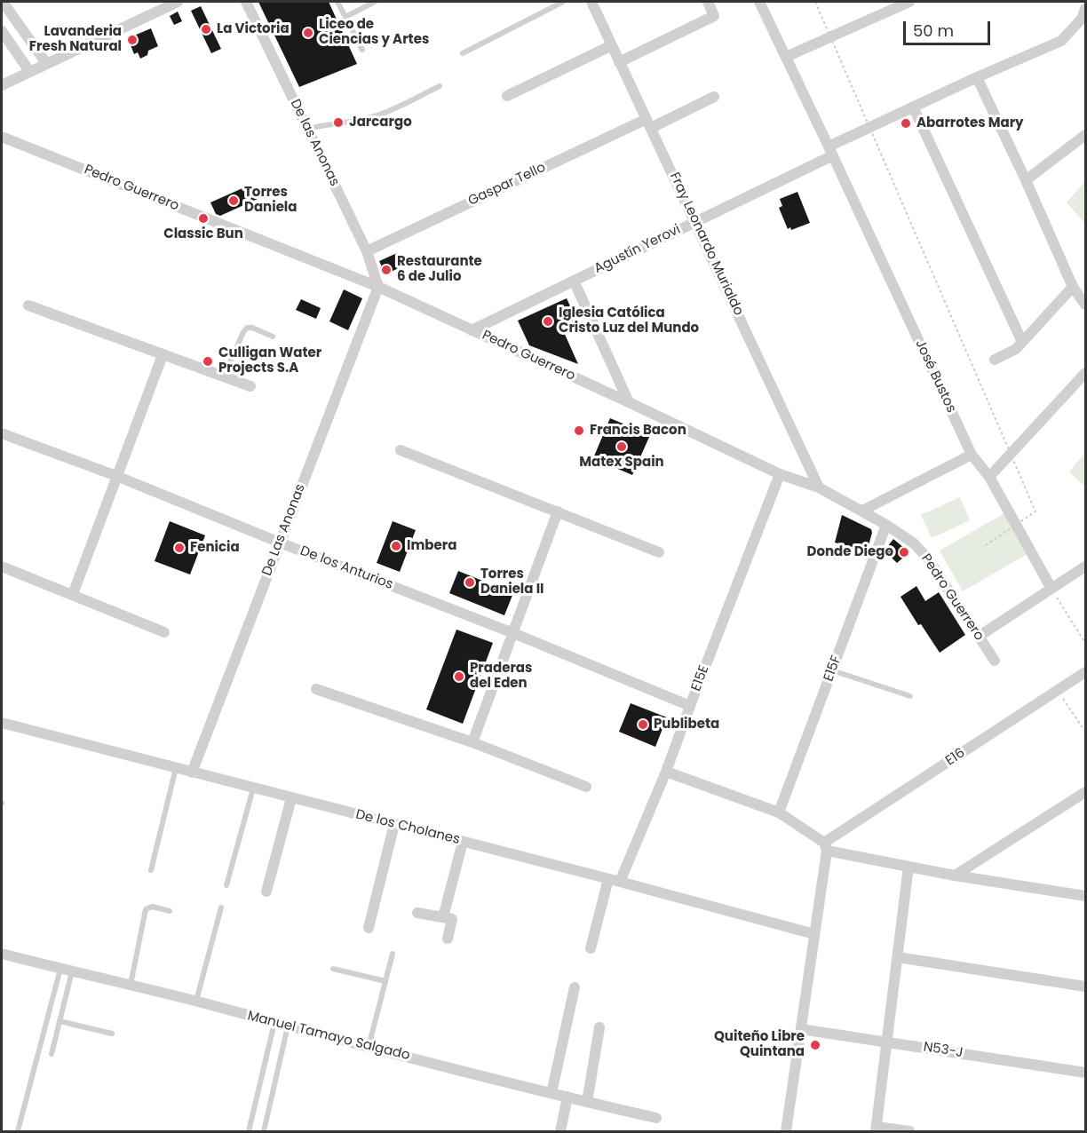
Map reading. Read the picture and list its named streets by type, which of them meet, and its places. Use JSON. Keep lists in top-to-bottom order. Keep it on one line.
{"streets":{"street":["De las Anonas","Gaspar Tello","Pedro Guerrero","Fray Leonardo Murialdo","Agustín Yerovi","José Bustos","De Las Anonas","De los Anturios","E15F","E15E","E16","De los Cholanes","Manuel Tamayo Salgado","N53-J"]},"crossings":[["De las Anonas","Gaspar Tello"],["De las Anonas","Pedro Guerrero"],["De las Anonas","De Las Anonas"],["Gaspar Tello","Fray Leonardo Murialdo"],["Pedro Guerrero","Fray Leonardo Murialdo"],["Pedro Guerrero","Agustín Yerovi"],["Pedro Guerrero","De Las Anonas"],["Pedro Guerrero","E15F"],["Pedro Guerrero","E15E"],["Fray Leonardo Murialdo","Agustín Yerovi"],["Agustín Yerovi","José Bustos"],["De Las Anonas","De los Anturios"],["De Las Anonas","De los Cholanes"],["De los Anturios","E15E"],["E15E","De los Cholanes"]],"places":["La Victoria","Liceo de Ciencias y Artes","Lavanderia Fresh Natural","Jarcargo","Abarrotes Mary","Torres Daniela","Classic Bun","Restaurante 6 de Julio","Iglesia Católica Cristo Luz del Mundo","Culligan Water Projects S.A","Francis Bacon","Matex Spain","Imbera","Fenicia","Donde Diego","Torres Daniela II","Praderas del Eden","Publibeta","Quiteño Libre Quintana"],"scale_bar":"50 m"}
